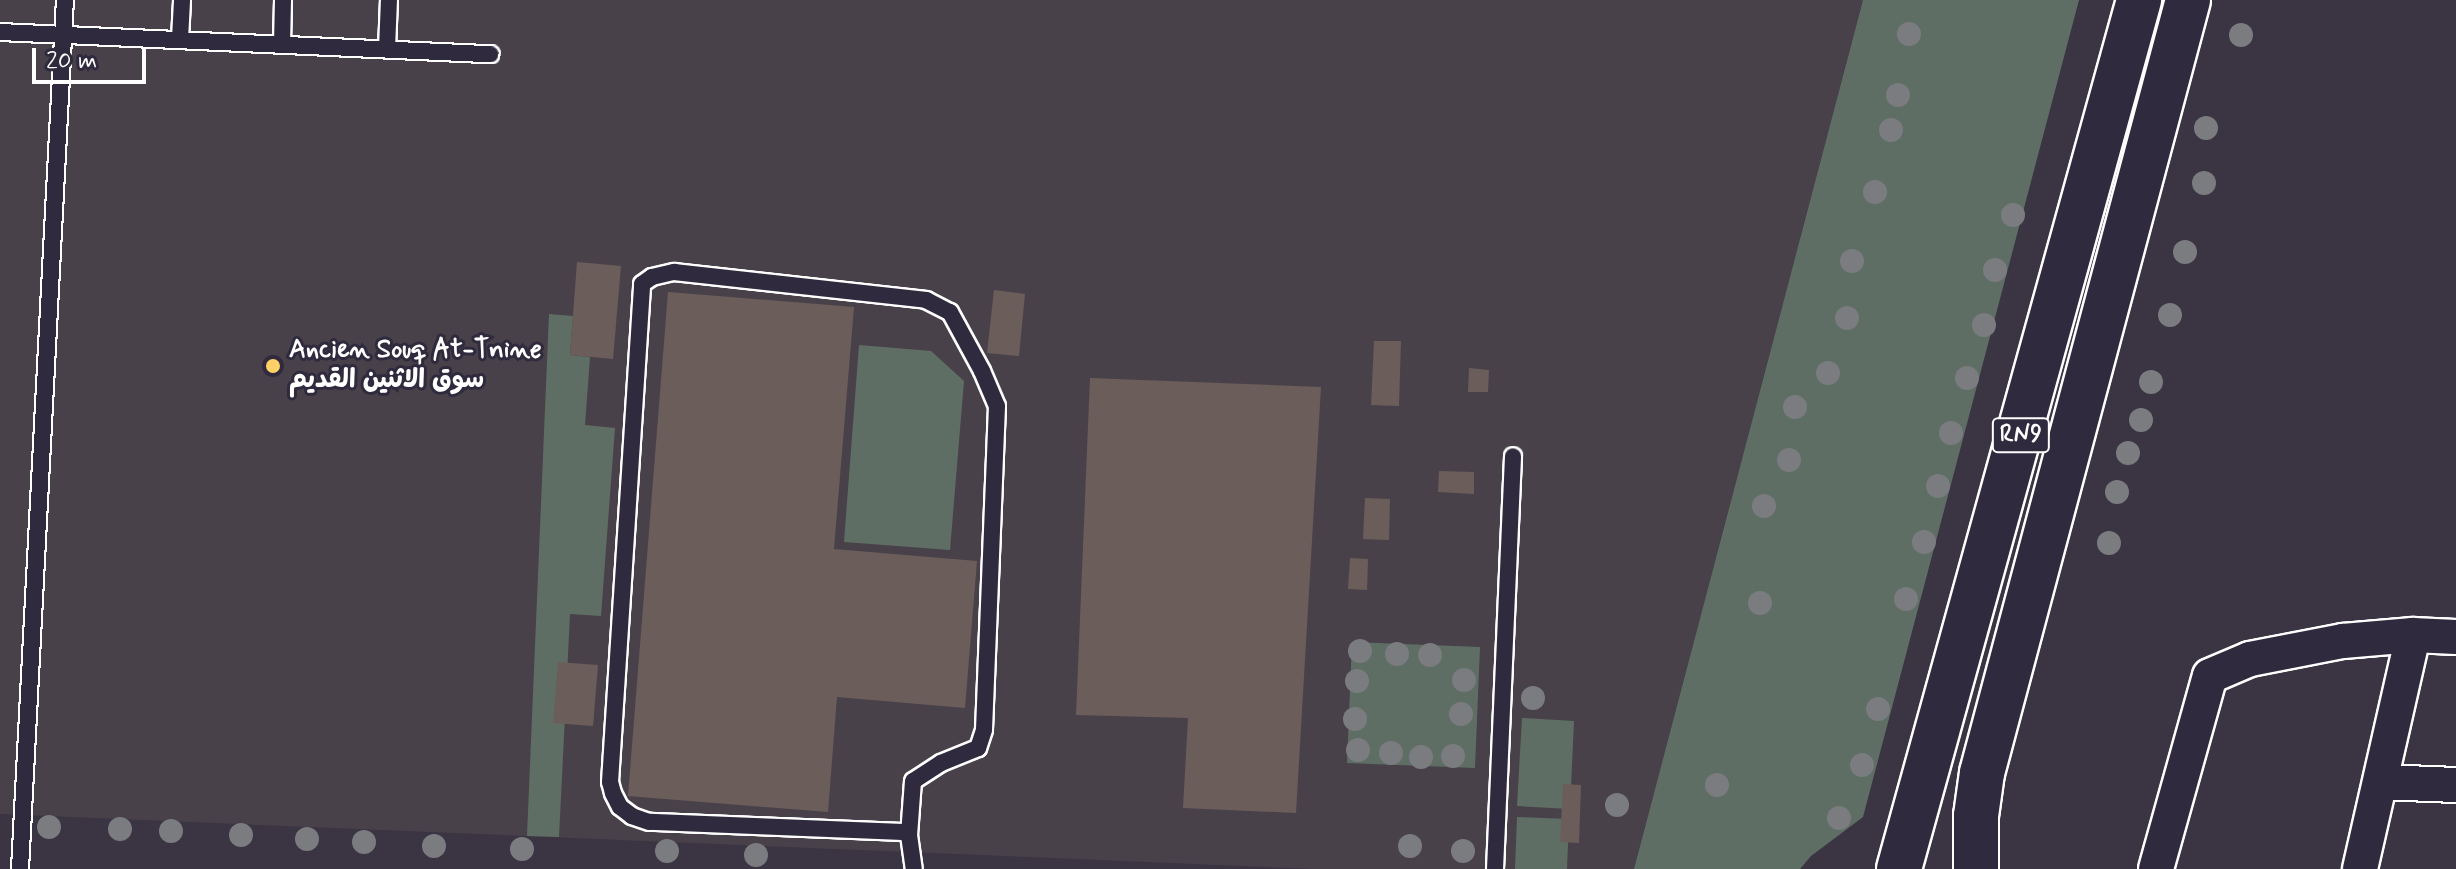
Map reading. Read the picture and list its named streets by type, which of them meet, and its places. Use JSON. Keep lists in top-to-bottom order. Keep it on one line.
{"streets":{"main road":["RN9"]},"places":["Ancien Souq At-Tnine سوق الاثنين القديم"],"scale_bar":"20 m"}
